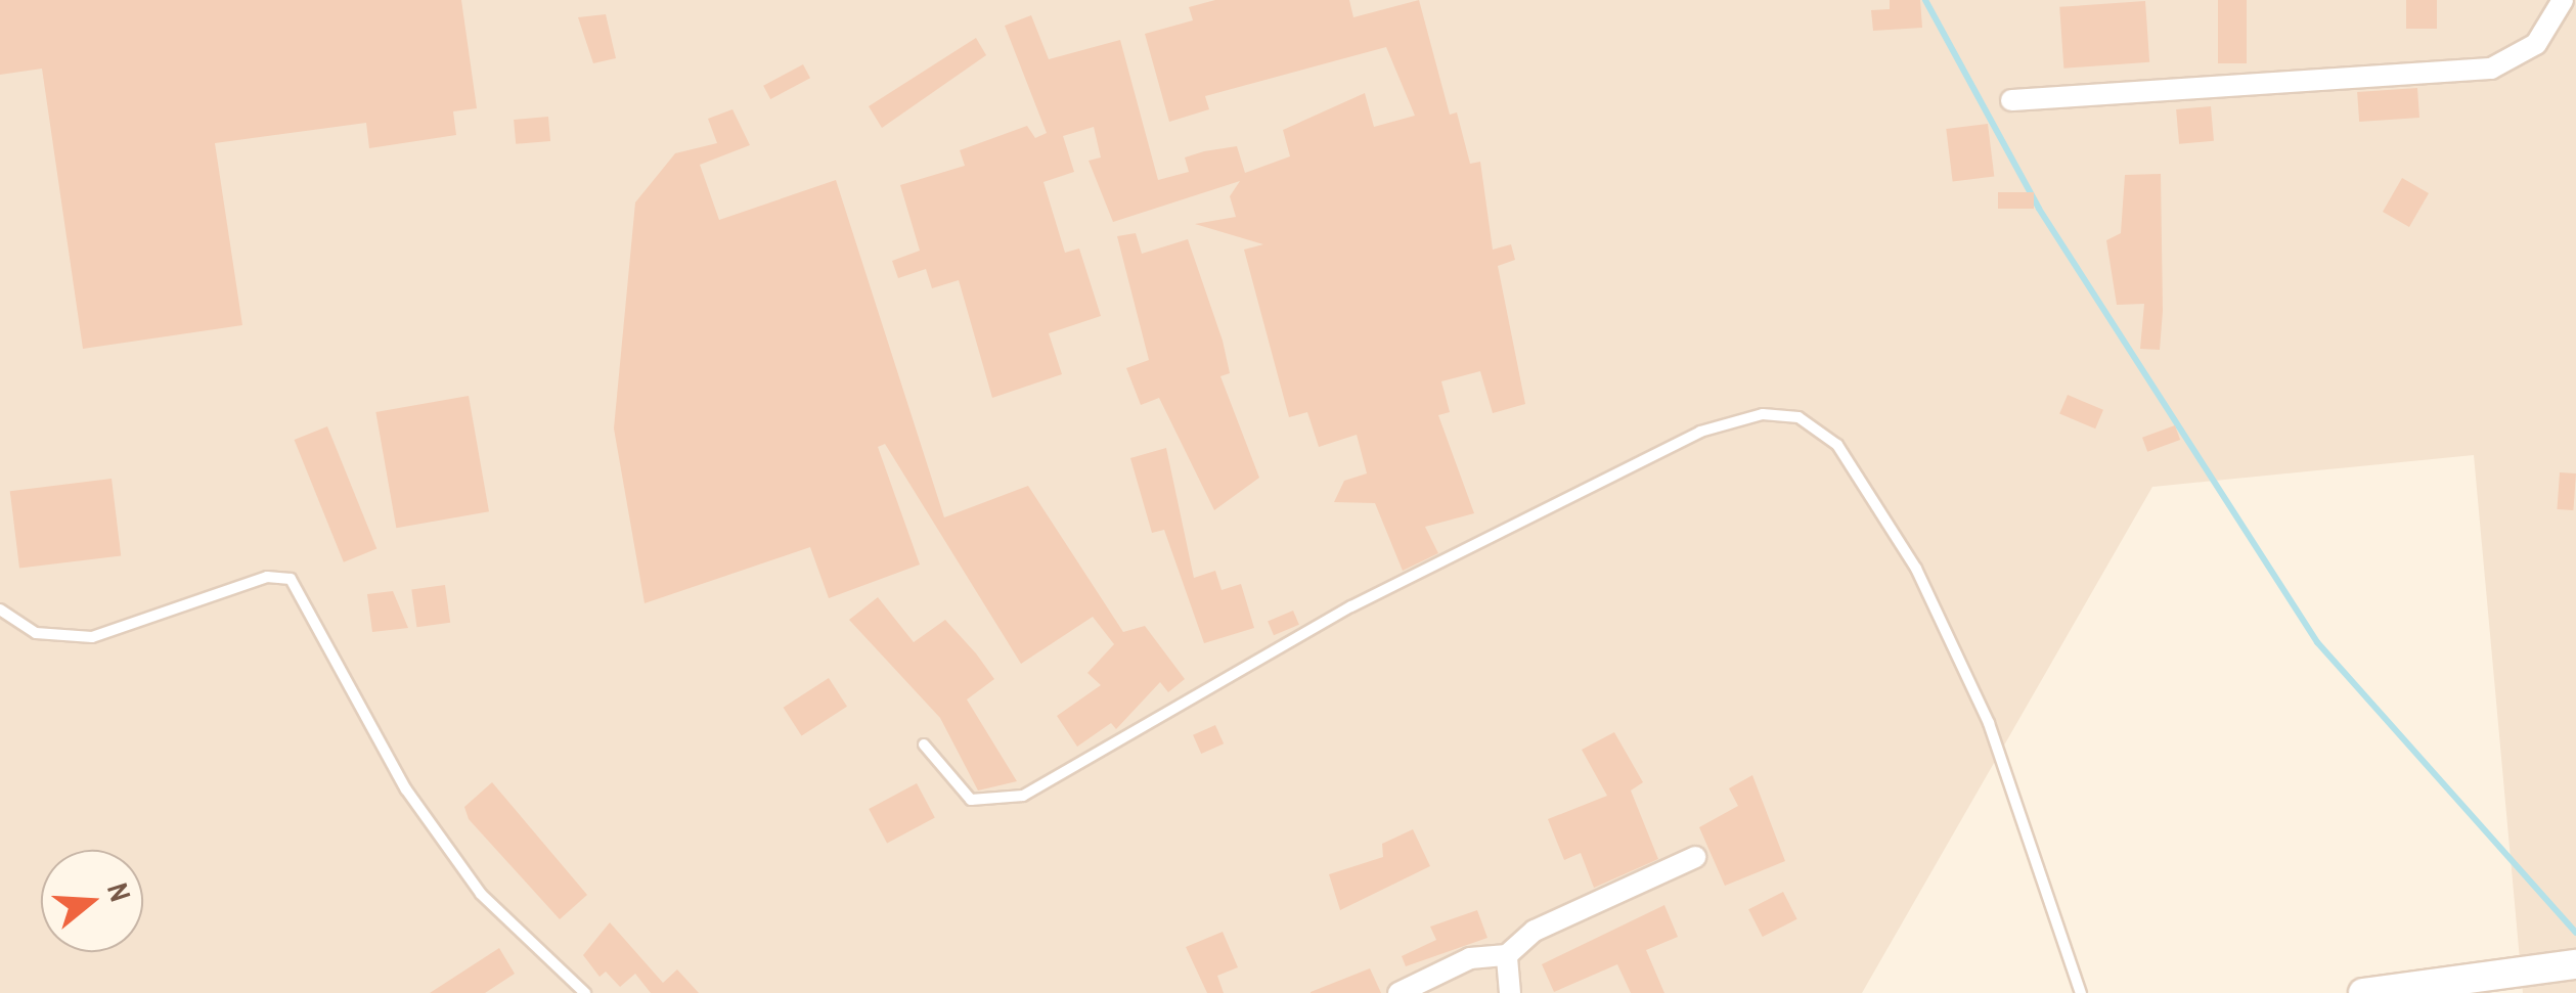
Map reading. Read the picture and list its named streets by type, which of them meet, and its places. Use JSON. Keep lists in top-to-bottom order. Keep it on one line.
{"north":"right"}
